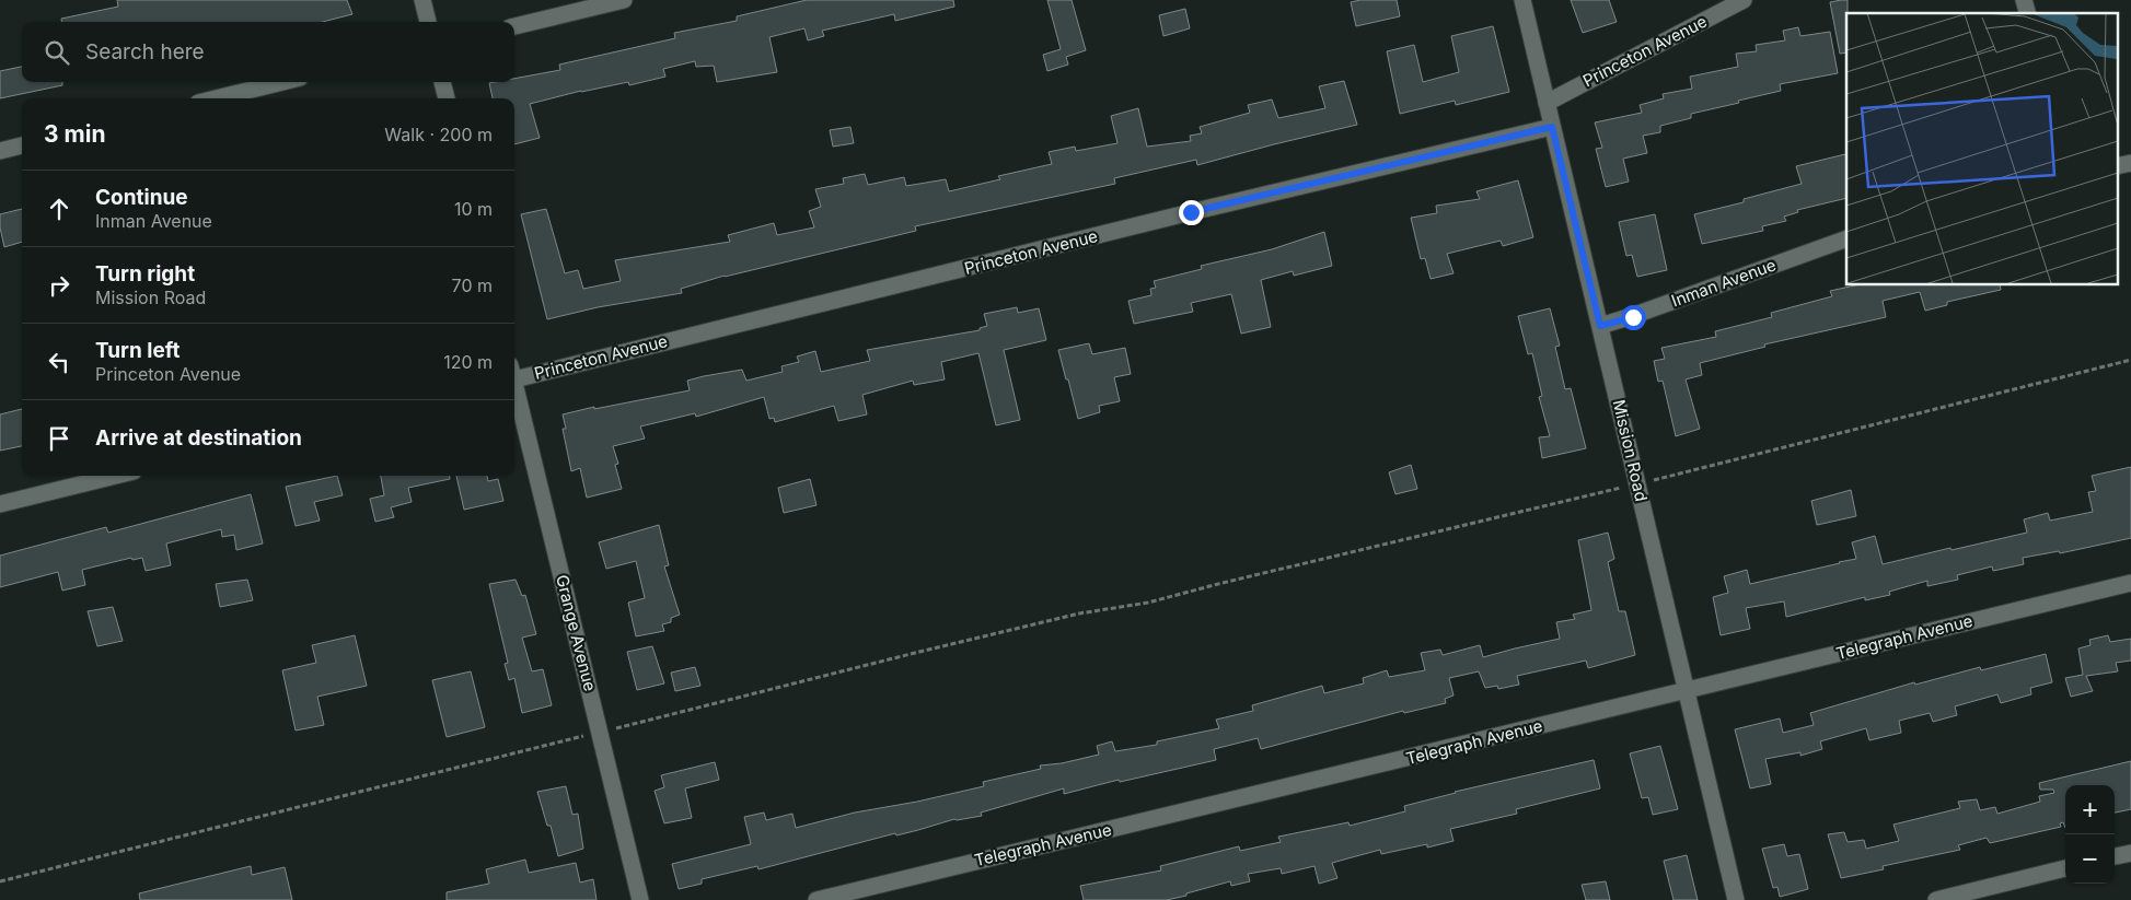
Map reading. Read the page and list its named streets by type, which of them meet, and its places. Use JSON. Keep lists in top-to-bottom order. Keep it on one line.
{"streets":{"street":["Princeton Avenue","Inman Avenue","Mission Road","Grange Avenue","Telegraph Avenue"]},"crossings":[["Princeton Avenue","Mission Road"],["Inman Avenue","Mission Road"],["Mission Road","Telegraph Avenue"]],"page":{"search":"Search here","heading":["3 min","Walk · 200 m"],"list":[["Continue","Inman Avenue","10 m"],["Turn right","Mission Road","70 m"],["Turn left","Princeton Avenue","120 m"],"Arrive at destination"],"map_buttons":["+","−"]}}
